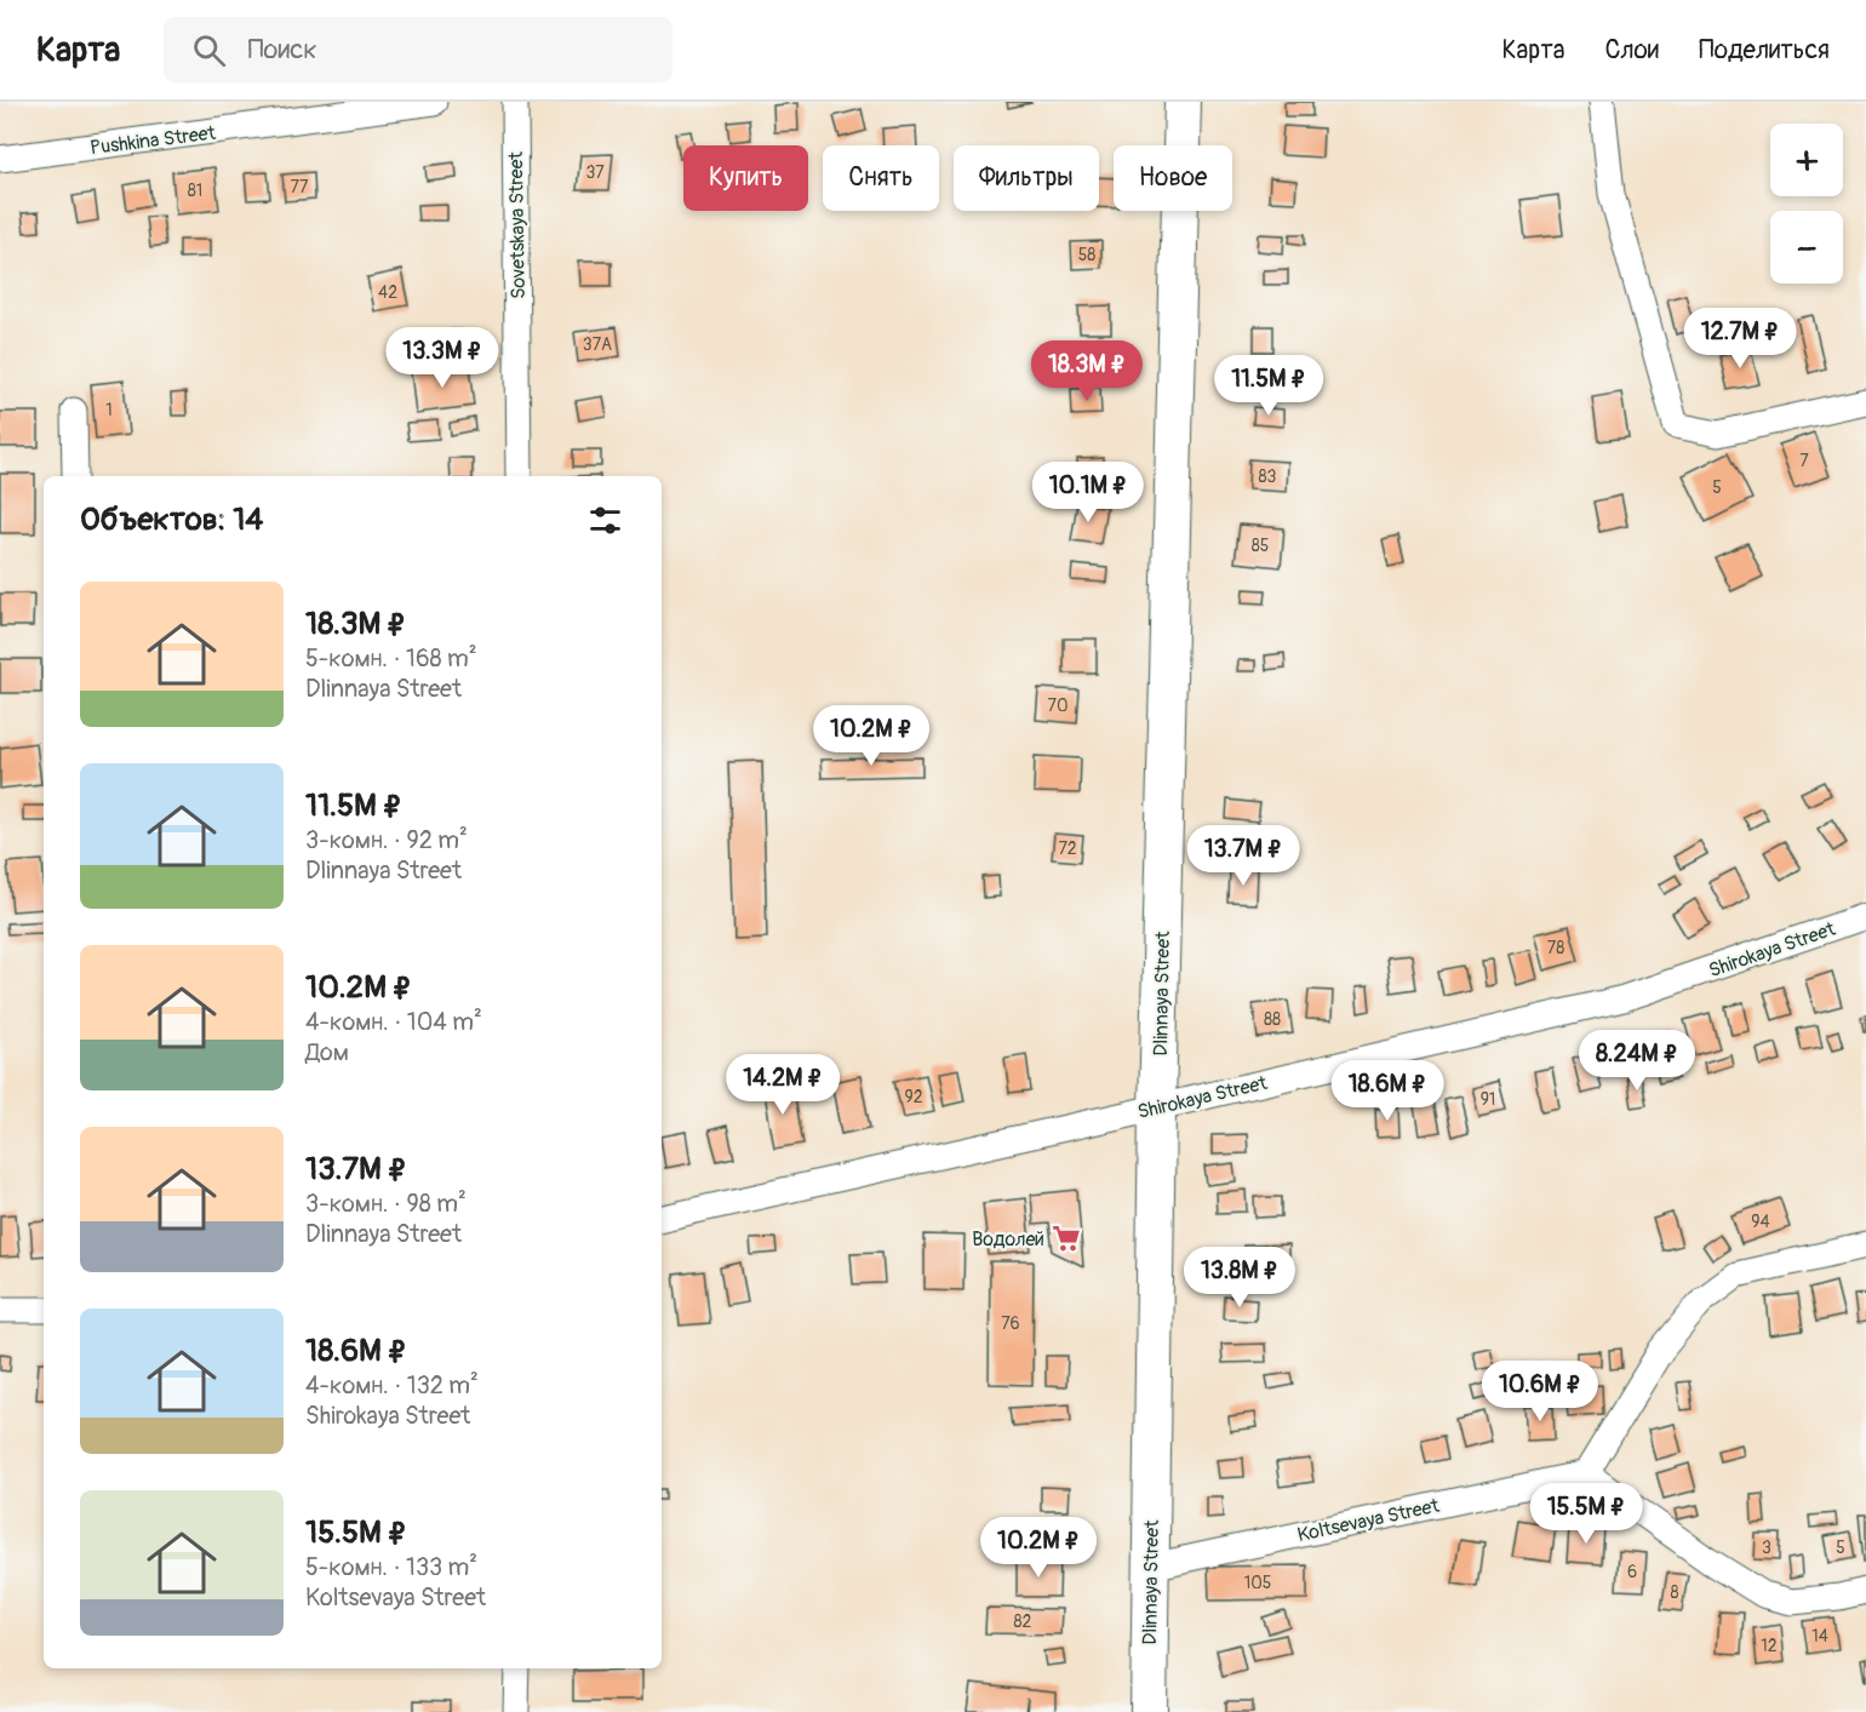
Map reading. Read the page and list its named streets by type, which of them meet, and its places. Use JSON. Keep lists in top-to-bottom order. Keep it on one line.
{"streets":{"main road":["Dlinnaya Street"],"street":["Pushkina Street","Sovetskaya Street","Shirokaya Street","Koltsevaya Street"]},"crossings":[["Shirokaya Street","Dlinnaya Street"],["Dlinnaya Street","Koltsevaya Street"]],"places":{"supermarket":["Водолей"]},"house_numbers":["37","77","81","58","42","37А","1","7","83","5","85","70","72","78","88","92","91","94","76","3","5","6","105","8","82","14","12"],"page":{"header":"Карта","search":"Поиск","nav":["Карта","Слои","Поделиться"],"map_buttons":["+","−"],"chip":["Купить","Снять","Фильтры","Новое"],"price":["12.7M ₽","13.3M ₽","18.3M ₽","11.5M ₽","10.1M ₽","10.2M ₽","13.7M ₽","8.24M ₽","14.2M ₽","18.6M ₽","13.8M ₽","10.6M ₽","15.5M ₽","10.2M ₽"],"heading":"Объектов: 14","list":[{"name":"18.3M ₽","note":"5-комн. · 168 m² · Dlinnaya Street"},{"name":"11.5M ₽","note":"3-комн. · 92 m² · Dlinnaya Street"},{"name":"10.2M ₽","note":"4-комн. · 104 m² · Дом"},{"name":"13.7M ₽","note":"3-комн. · 98 m² · Dlinnaya Street"},{"name":"18.6M ₽","note":"4-комн. · 132 m² · Shirokaya Street"},{"name":"15.5M ₽","note":"5-комн. · 133 m² · Koltsevaya Street"}]}}
